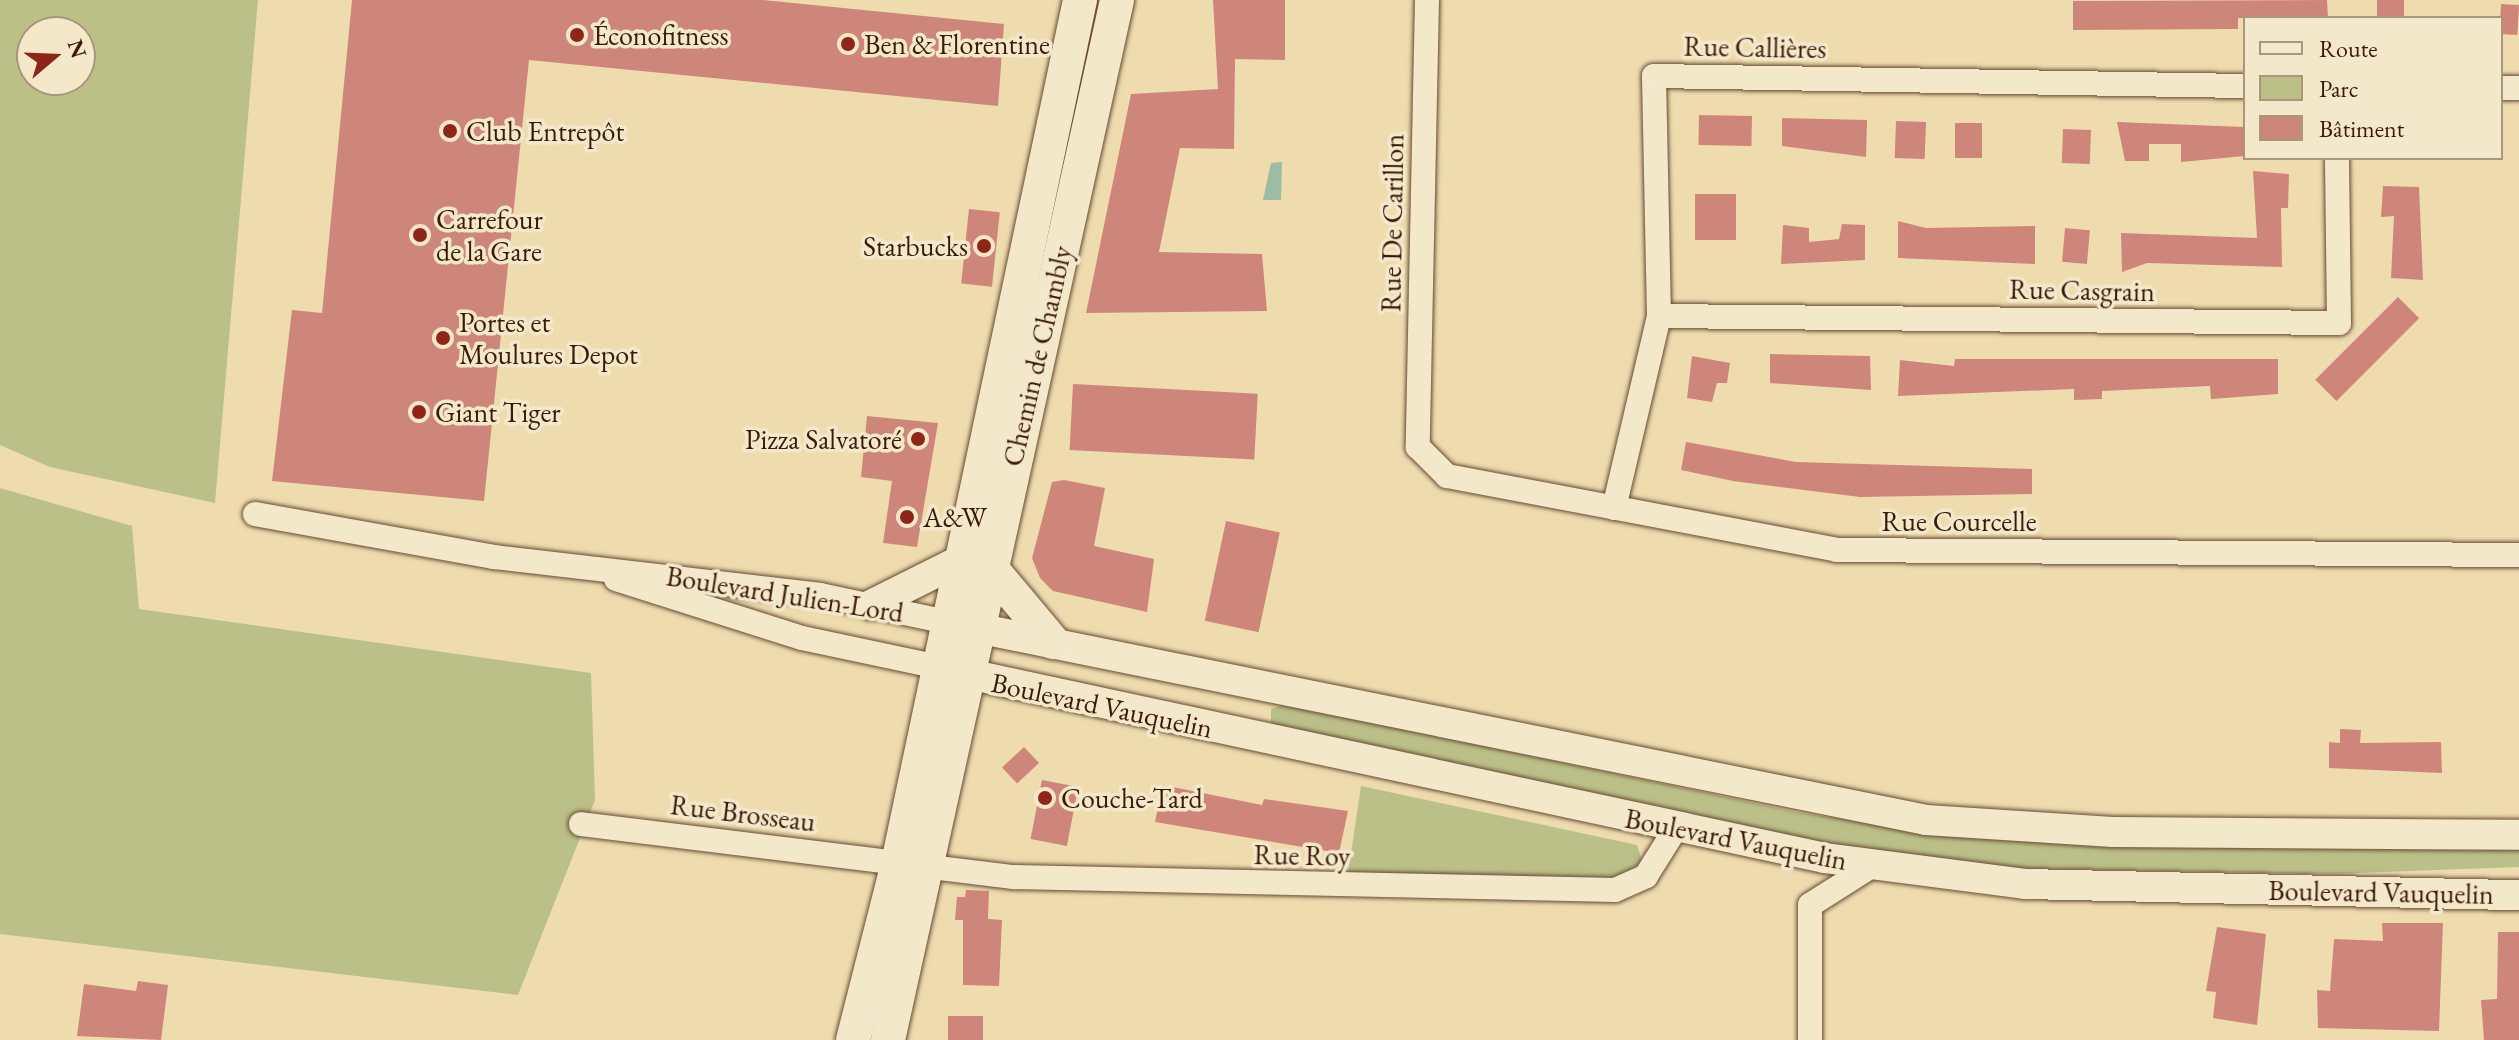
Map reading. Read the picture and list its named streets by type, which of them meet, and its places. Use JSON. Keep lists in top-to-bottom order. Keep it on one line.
{"streets":{"main road":["Chemin de Chambly"],"street":["Rue Callières","Rue De Carillon","Rue Casgrain","Rue Courcelle","Boulevard Julien-Lord","Boulevard Vauquelin","Rue Brosseau","Rue Roy"]},"crossings":[["Rue Callières","Rue Casgrain"],["Rue Callières","Rue Courcelle"],["Rue De Carillon","Rue Courcelle"],["Chemin de Chambly","Boulevard Julien-Lord"],["Chemin de Chambly","Boulevard Vauquelin"],["Chemin de Chambly","Rue Brosseau"],["Chemin de Chambly","Rue Roy"],["Boulevard Julien-Lord","Boulevard Vauquelin"],["Boulevard Vauquelin","Rue Roy"],["Rue Brosseau","Rue Roy"]],"places":["Éconofitness","Ben & Florentine","Club Entrepôt","Carrefour de la Gare","Starbucks","Portes et Moulures Depot","Giant Tiger","Pizza Salvatoré","A&W","Couche-Tard"],"legend":["Route","Parc","Bâtiment"],"north":"right"}
